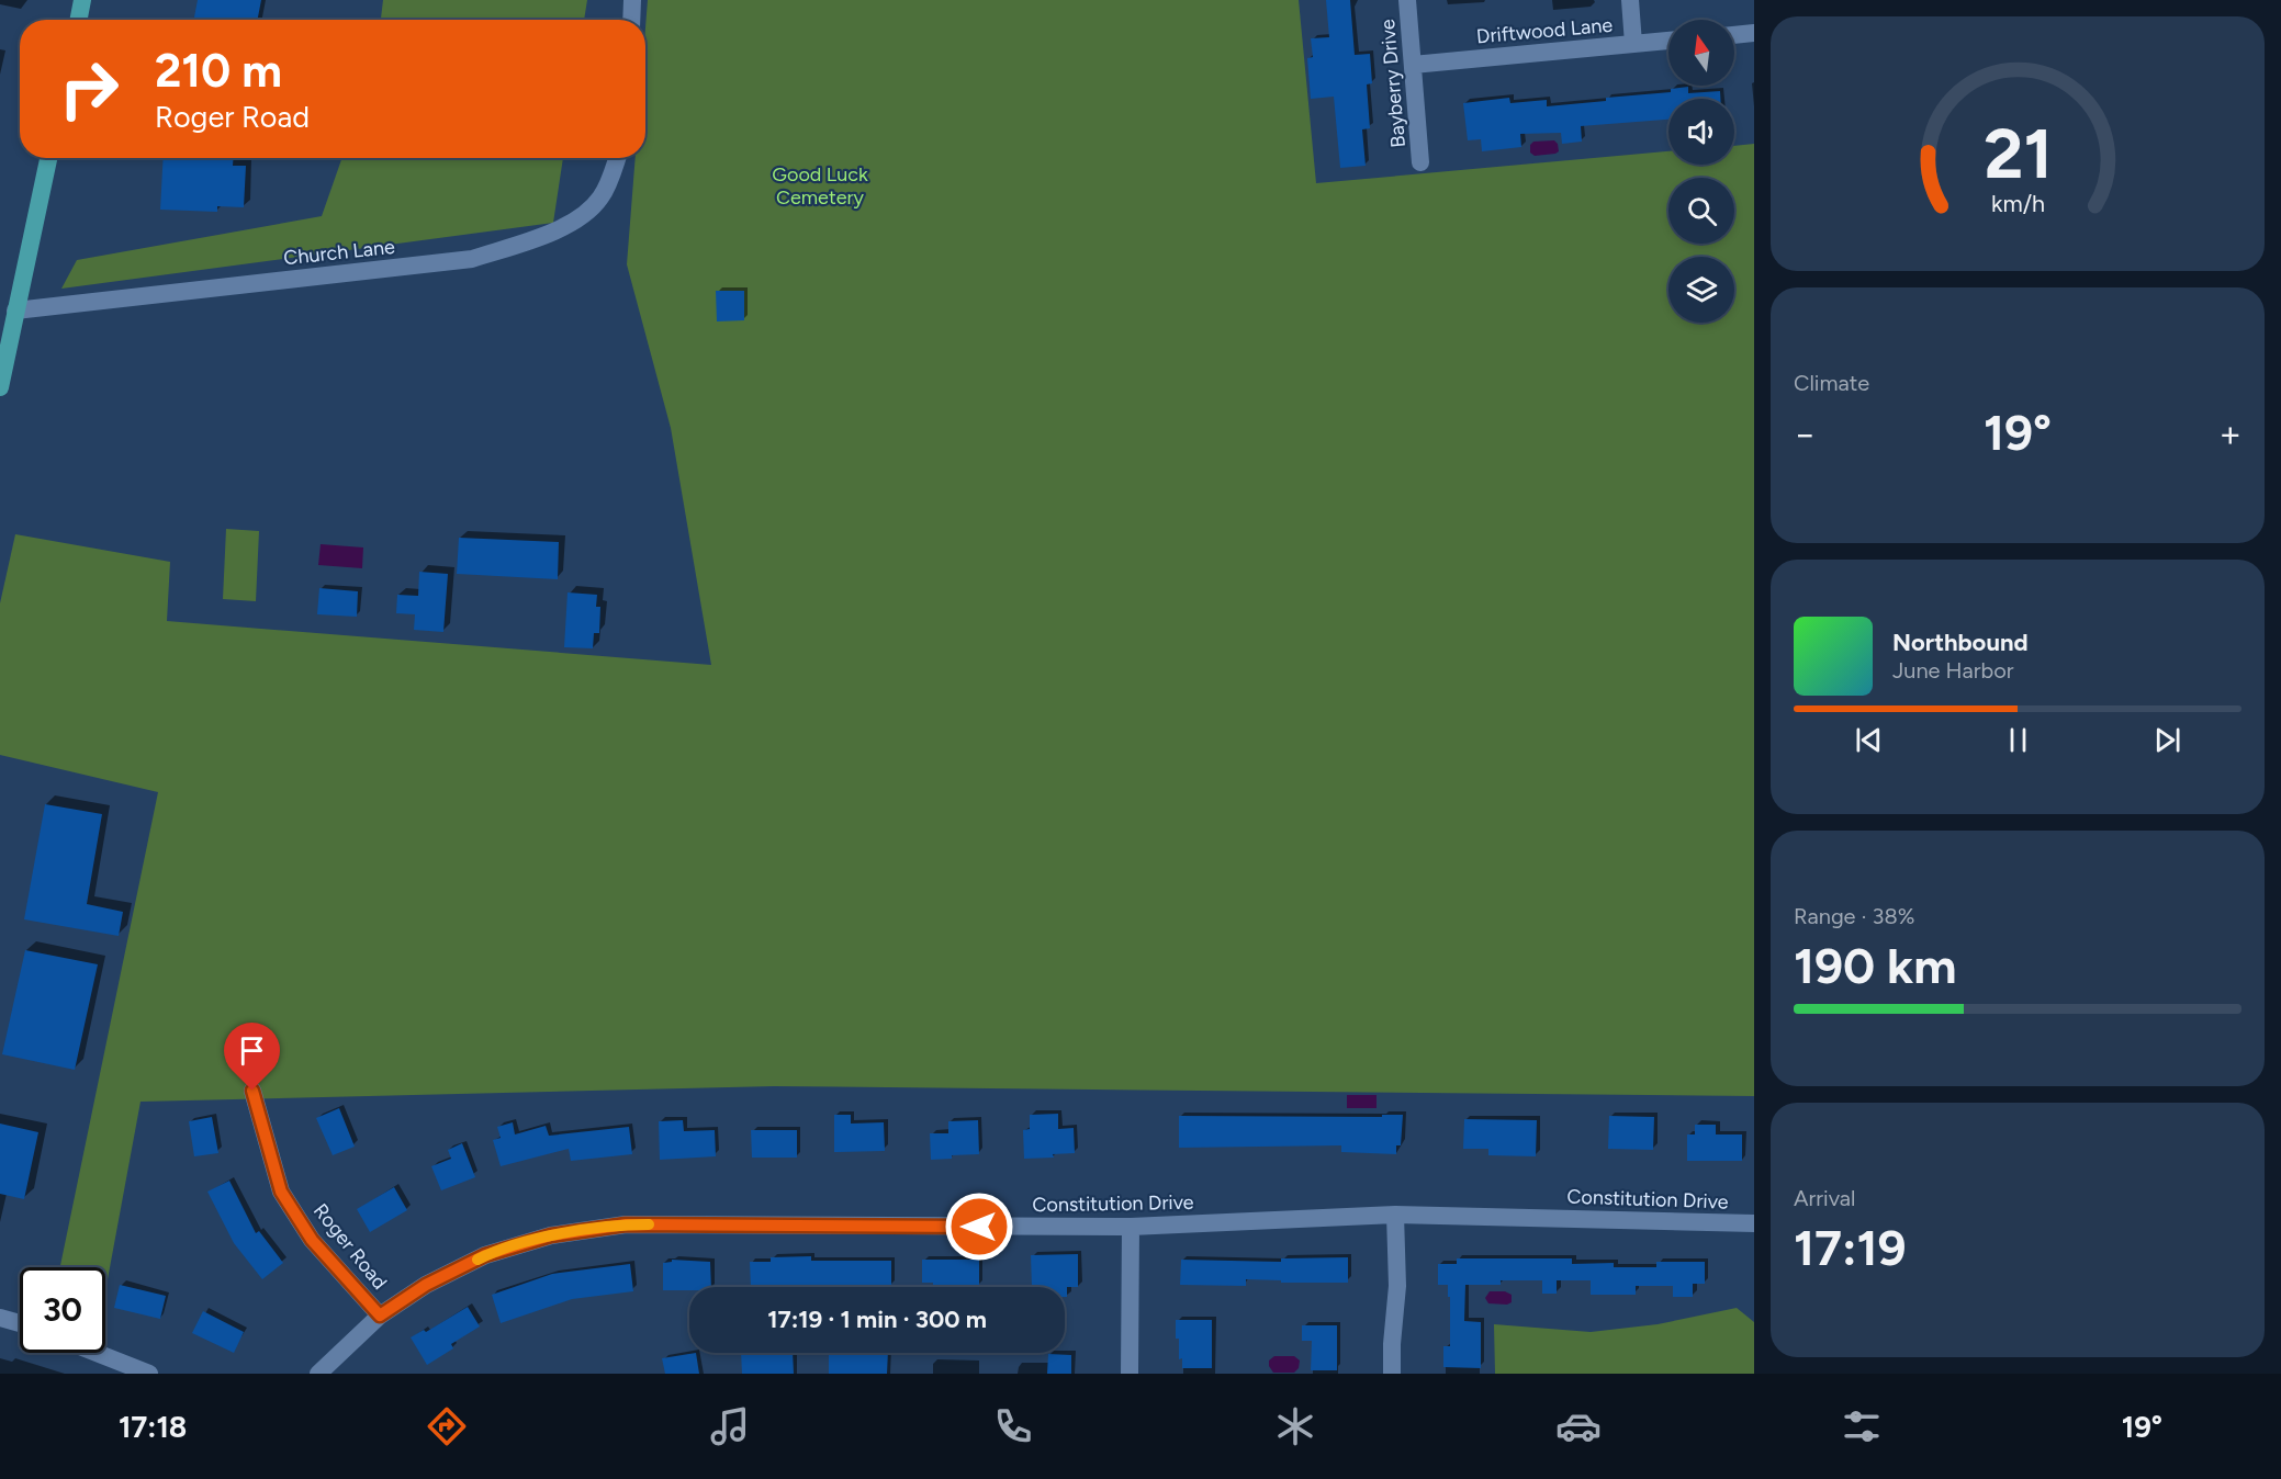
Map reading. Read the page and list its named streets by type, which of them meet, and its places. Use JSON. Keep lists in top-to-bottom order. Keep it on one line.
{"streets":{"street":["Driftwood Lane","Bayberry Drive","Church Lane","Constitution Drive","Roger Road"]},"crossings":[["Driftwood Lane","Bayberry Drive"],["Constitution Drive","Roger Road"]],"parks":["Good Luck Cemetery"],"north":"top","page":{"turn":["210 m","Roger Road"],"tile":["Climate",["Range · 38%","190 km"],["Arrival","17:19"]],"heat":["−","19°","+"],"song":["Northbound","June Harbor"],"limit":"30","trip":"17:19 · 1 min · 300 m","tabs":["17:18","19°"],"gauge":["21","km/h"]}}
